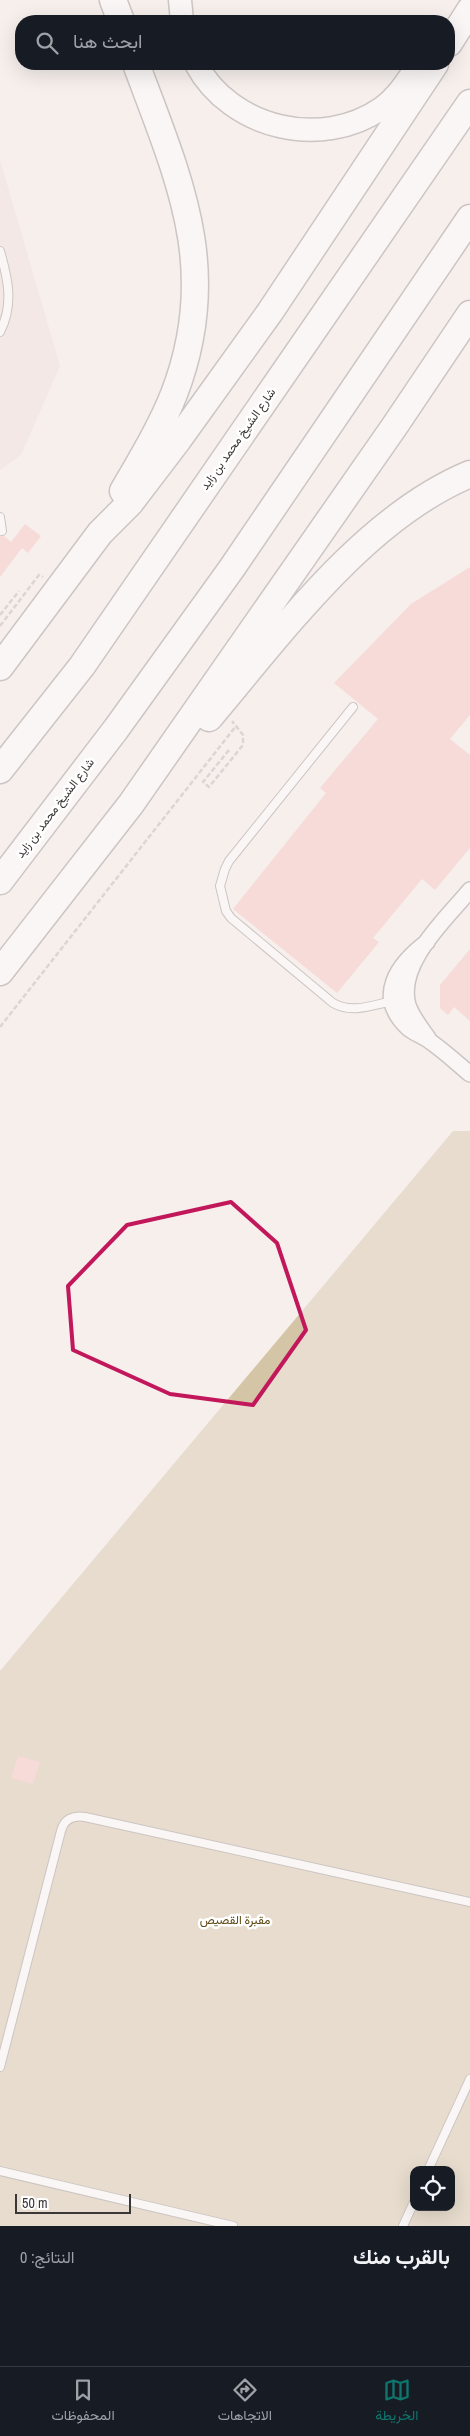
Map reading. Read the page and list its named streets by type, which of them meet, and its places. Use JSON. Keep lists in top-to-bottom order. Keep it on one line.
{"streets":{"highway":["شارع الشيخ محمد بن زايد"]},"parks":["مقبرة القصيص"],"scale_bar":"50 m","page":{"search":"ابحث هنا","scale":"50 m","heading":["بالقرب منك","النتائج: 0"],"nav":["الخريطة","الاتجاهات","المحفوظات"]}}
